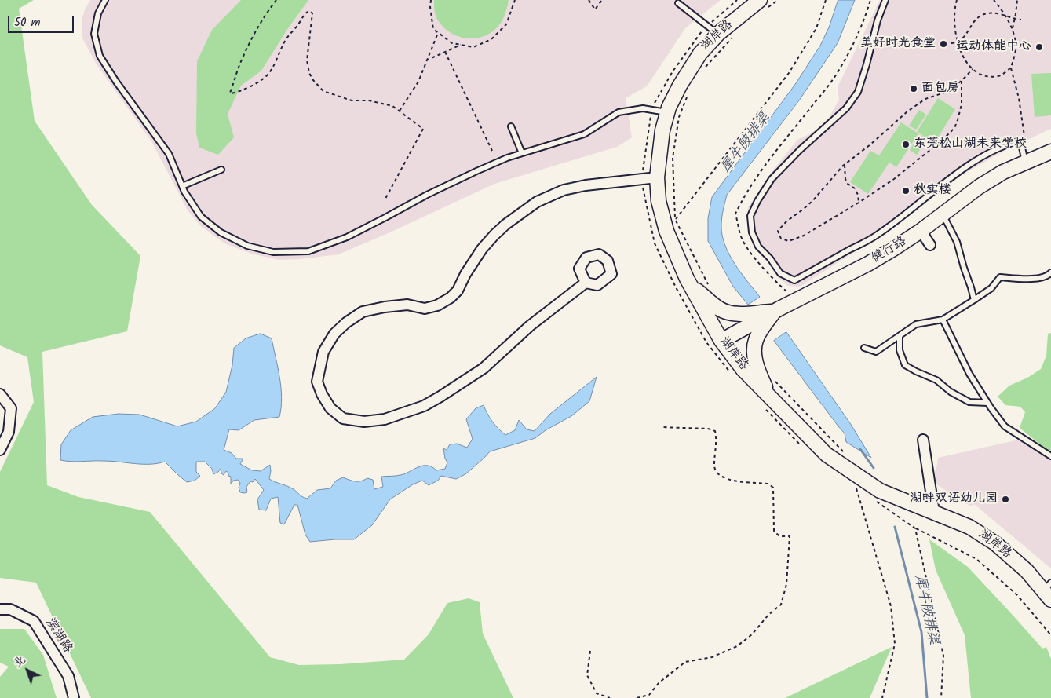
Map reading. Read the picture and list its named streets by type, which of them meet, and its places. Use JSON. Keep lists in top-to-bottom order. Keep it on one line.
{"streets":{"street":["湖岸路","健行路","滨湖路"]},"crossings":[["湖岸路","健行路"]],"water":["犀牛陂排渠"],"places":["美好时光食堂","运动体能中心","面包房","东莞松山湖未来学校","秋实楼","湖畔双语幼儿园"],"scale_bar":"50 m","north":"top left"}
